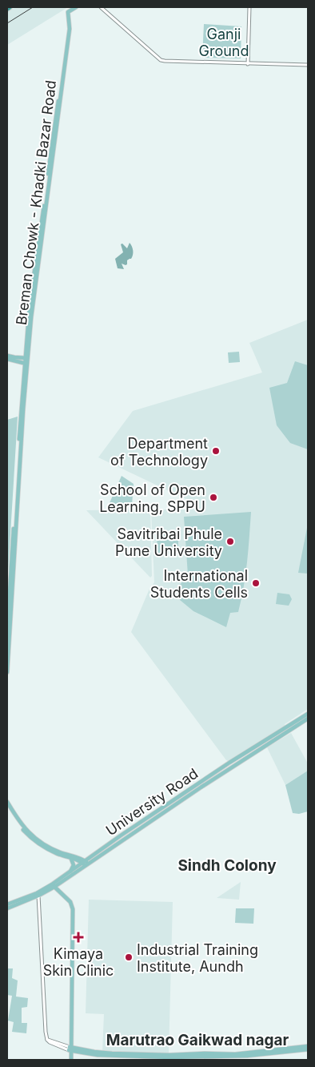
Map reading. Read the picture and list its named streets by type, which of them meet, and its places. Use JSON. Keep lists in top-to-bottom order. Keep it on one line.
{"streets":{"main road":["Breman Chowk - Khadki Bazar Road","University Road"]},"districts":["Sindh Colony","Marutrao Gaikwad nagar"],"parks":["Ganji Ground"],"places":{"other":["Department of Technology","School of Open Learning, SPPU","Savitribai Phule Pune University","International Students Cells","Industrial Training Institute, Aundh"],"health":["Kimaya Skin Clinic"]}}
